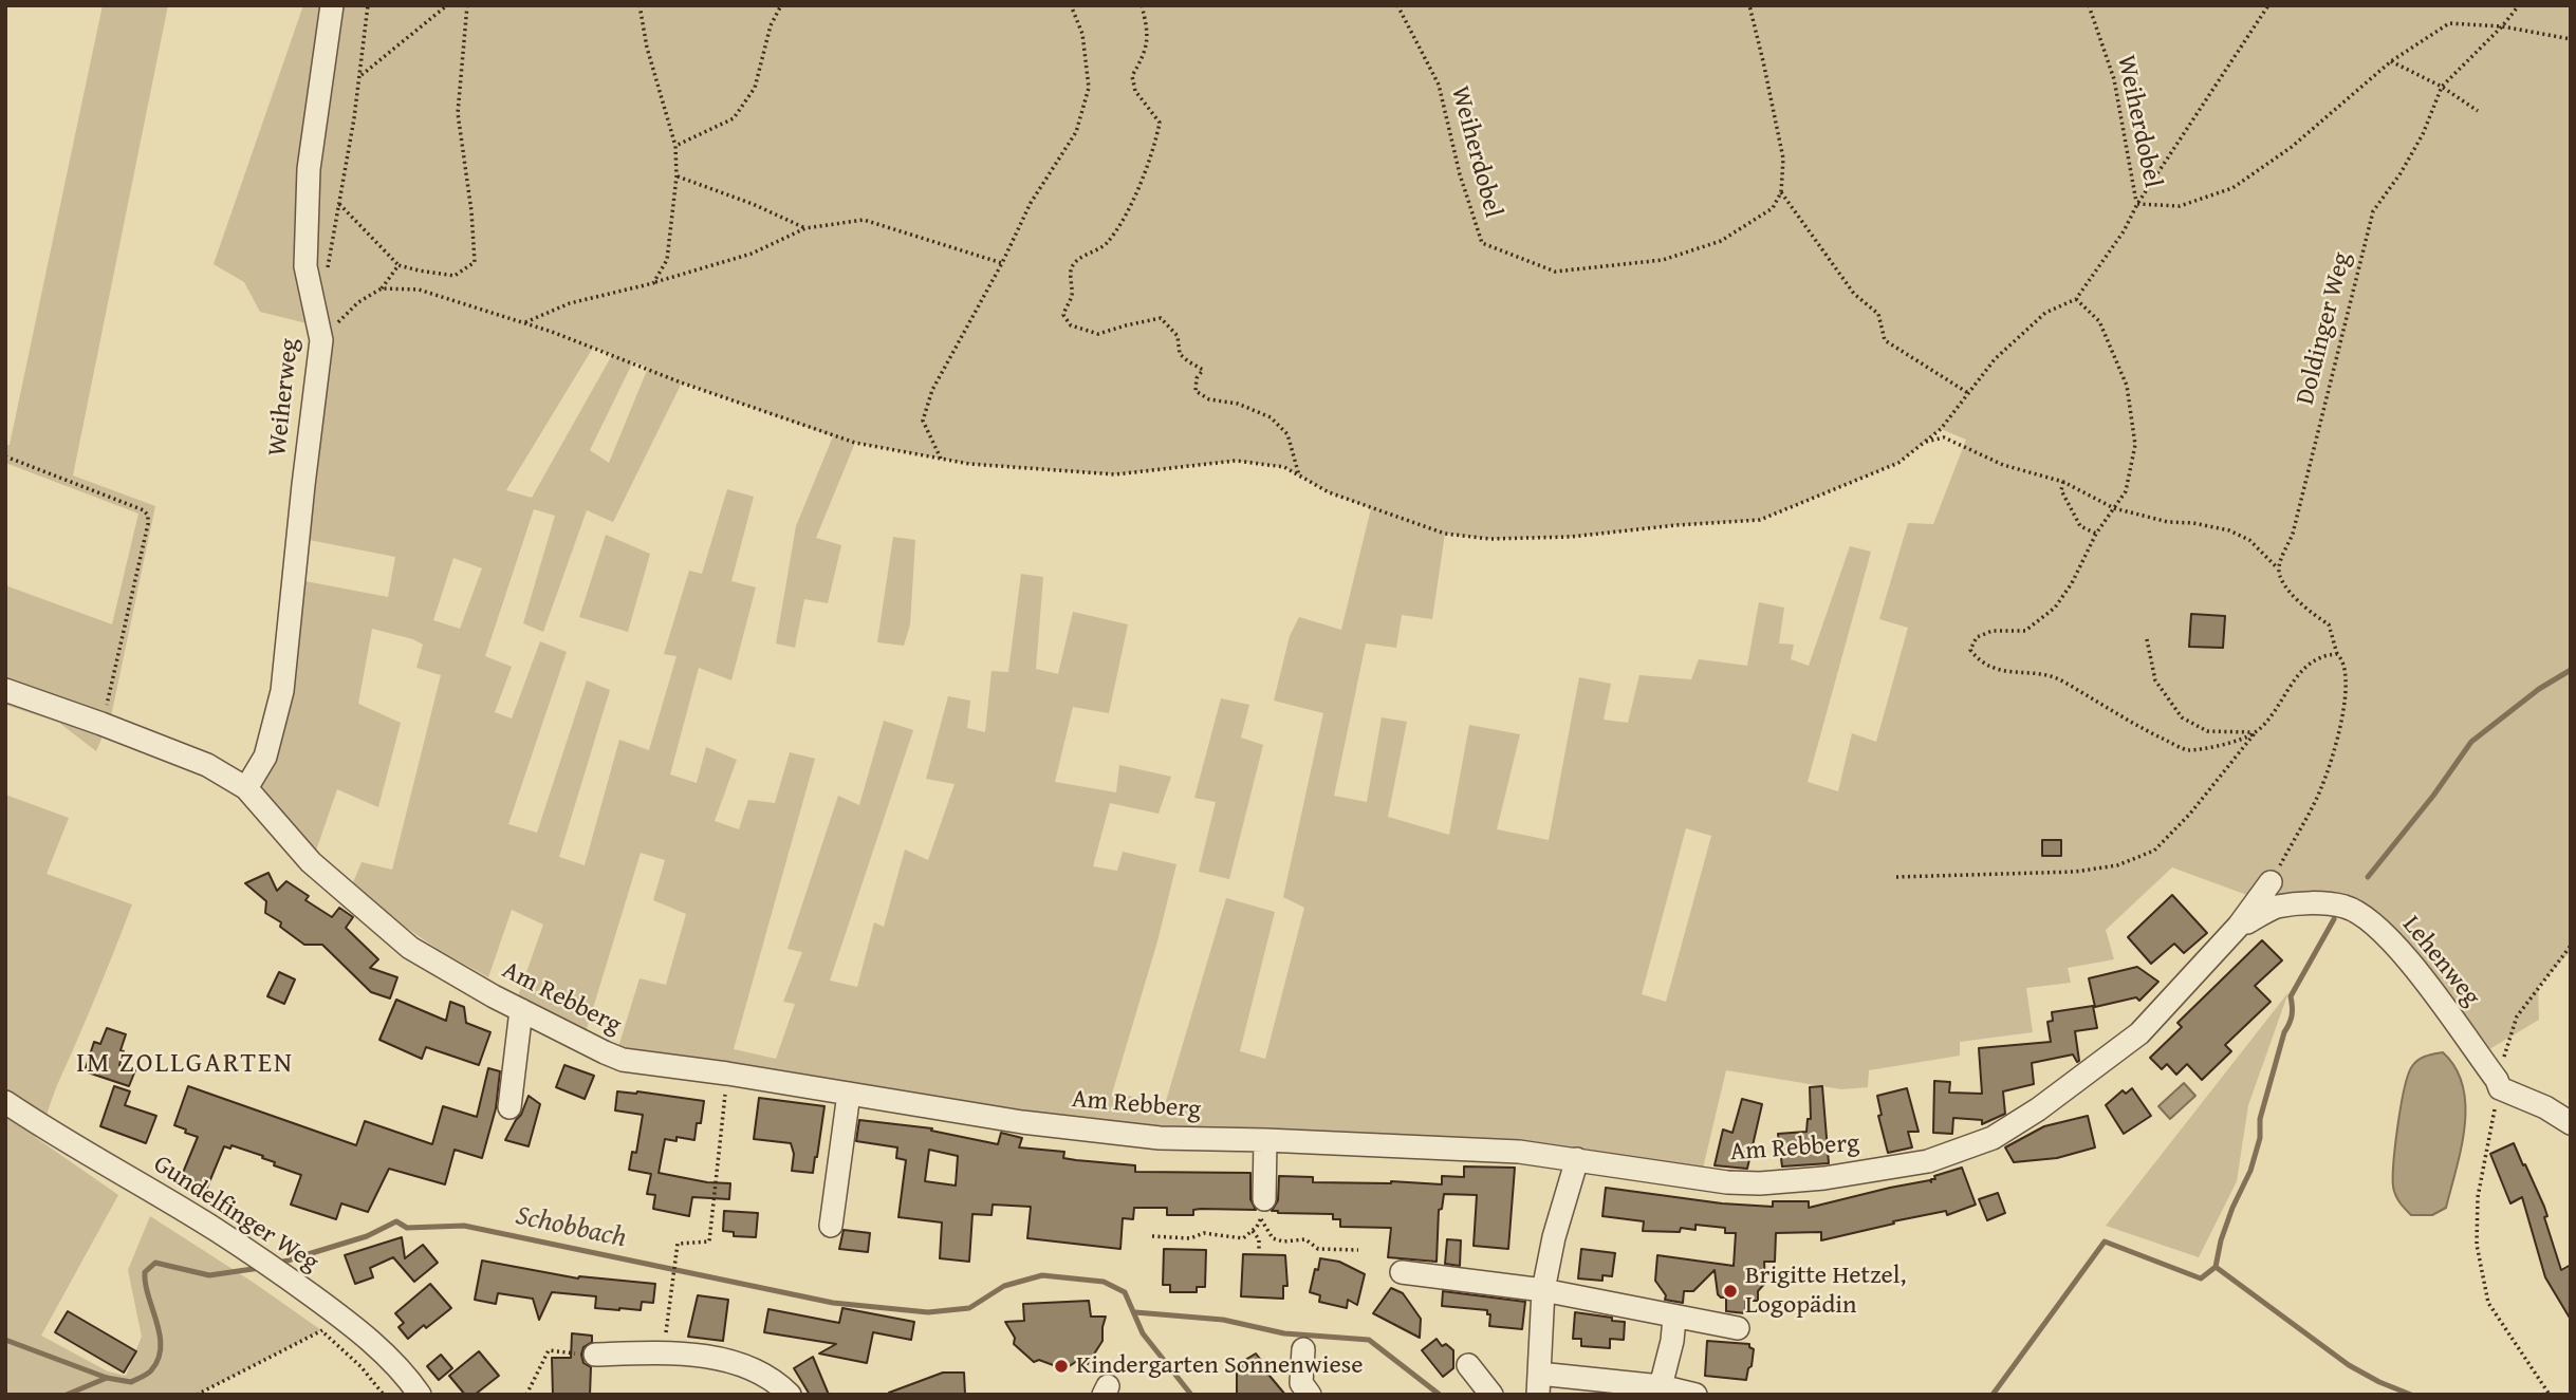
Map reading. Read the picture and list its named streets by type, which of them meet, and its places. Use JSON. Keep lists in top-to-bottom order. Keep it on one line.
{"streets":{"street":["Weiherweg","Lehenweg","Am Rebberg","Gundelfinger Weg"],"path":["Weiherdobel","Doldinger Weg"]},"crossings":[["Weiherweg","Am Rebberg"],["Lehenweg","Am Rebberg"]],"districts":["IM ZOLLGARTEN"],"water":["Schobbach"],"places":["Brigitte Hetzel, Logopädin","Kindergarten Sonnenwiese"]}
